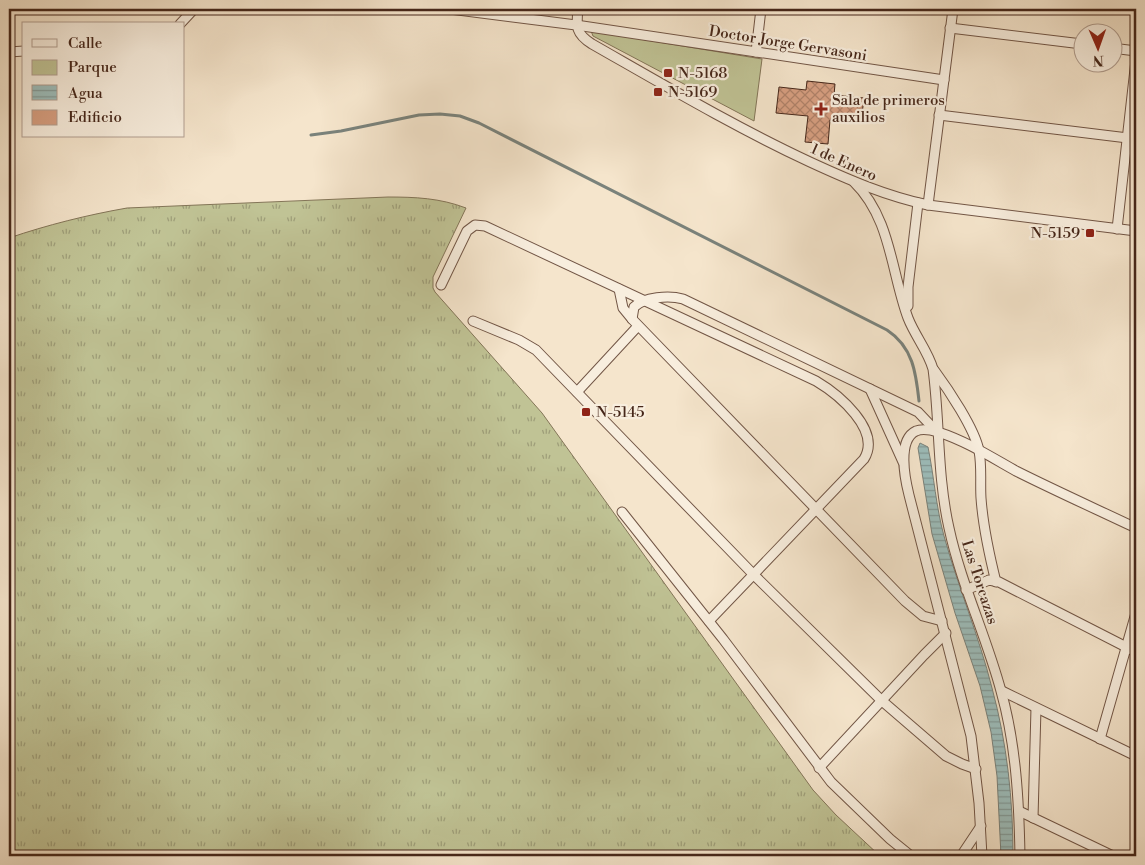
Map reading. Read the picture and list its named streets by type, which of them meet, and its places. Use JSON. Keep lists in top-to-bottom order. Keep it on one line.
{"streets":{"street":["Doctor Jorge Gervasoni","1 de Enero","Las Torcazas"]},"crossings":[["Doctor Jorge Gervasoni","1 de Enero"],["1 de Enero","Las Torcazas"]],"places":{"transit":["N-5168","N-5169","N-5159","N-5145"],"health":["Sala de primeros auxilios"]},"legend":["Calle","Parque","Agua","Edificio"],"north":"bottom"}
